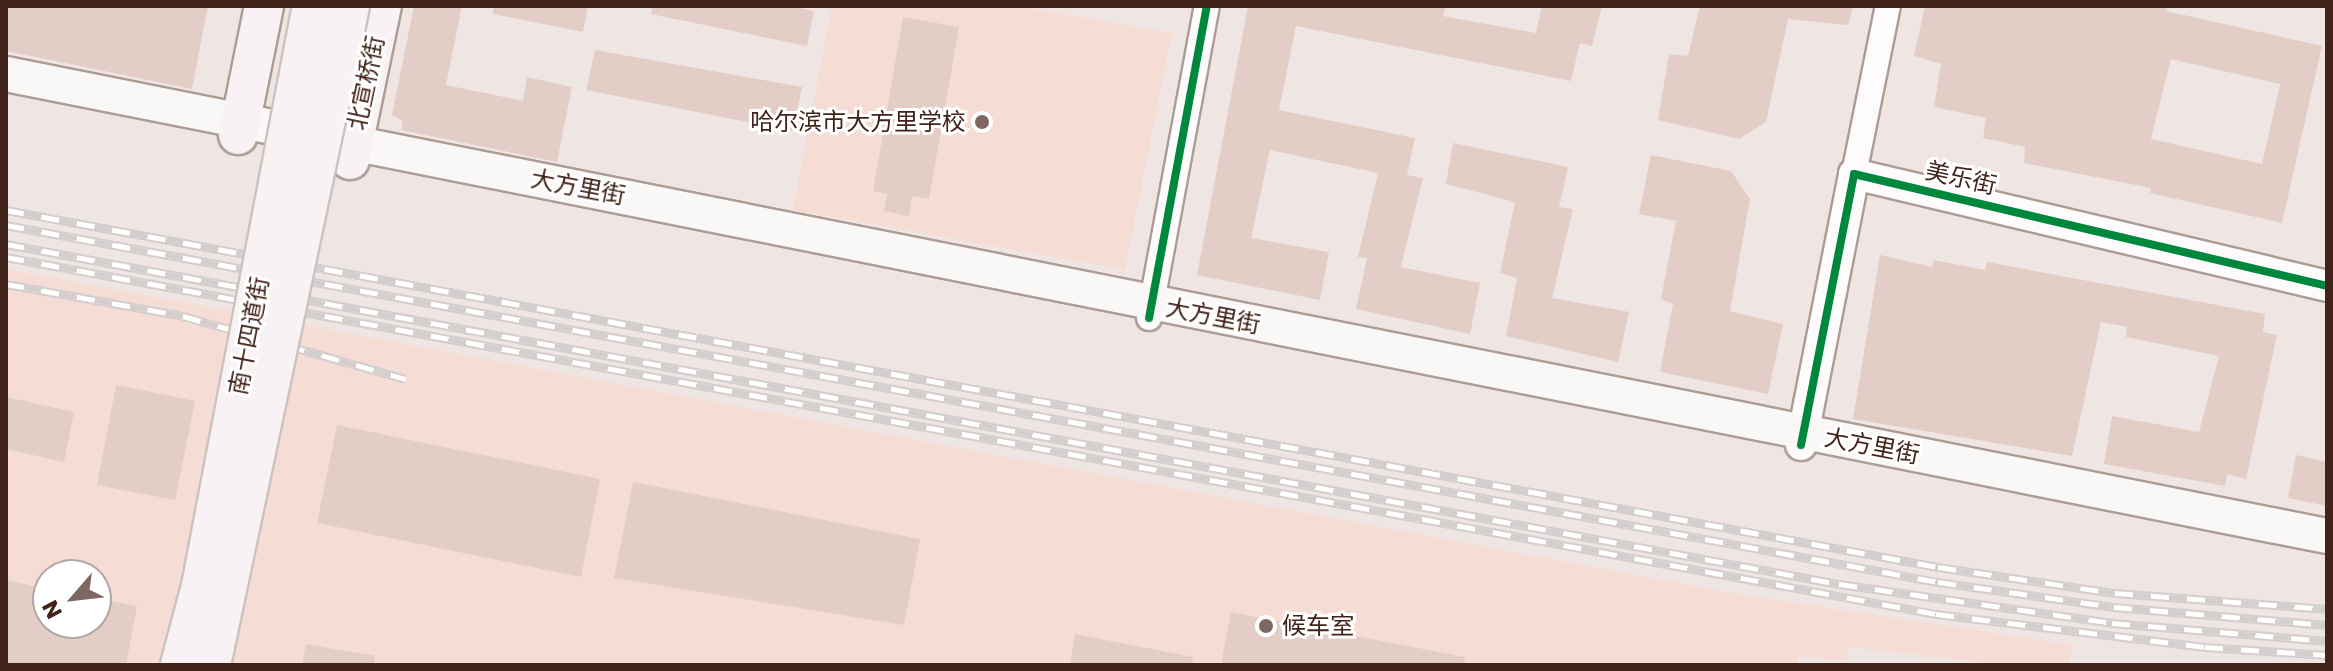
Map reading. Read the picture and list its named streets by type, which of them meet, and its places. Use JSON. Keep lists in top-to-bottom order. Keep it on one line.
{"streets":{"main road":["北宣桥街","大方里街","南十四道街"],"street":["美乐街"]},"crossings":[["北宣桥街","大方里街"]],"places":["哈尔滨市大方里学校","候车室"],"north":"bottom left"}
